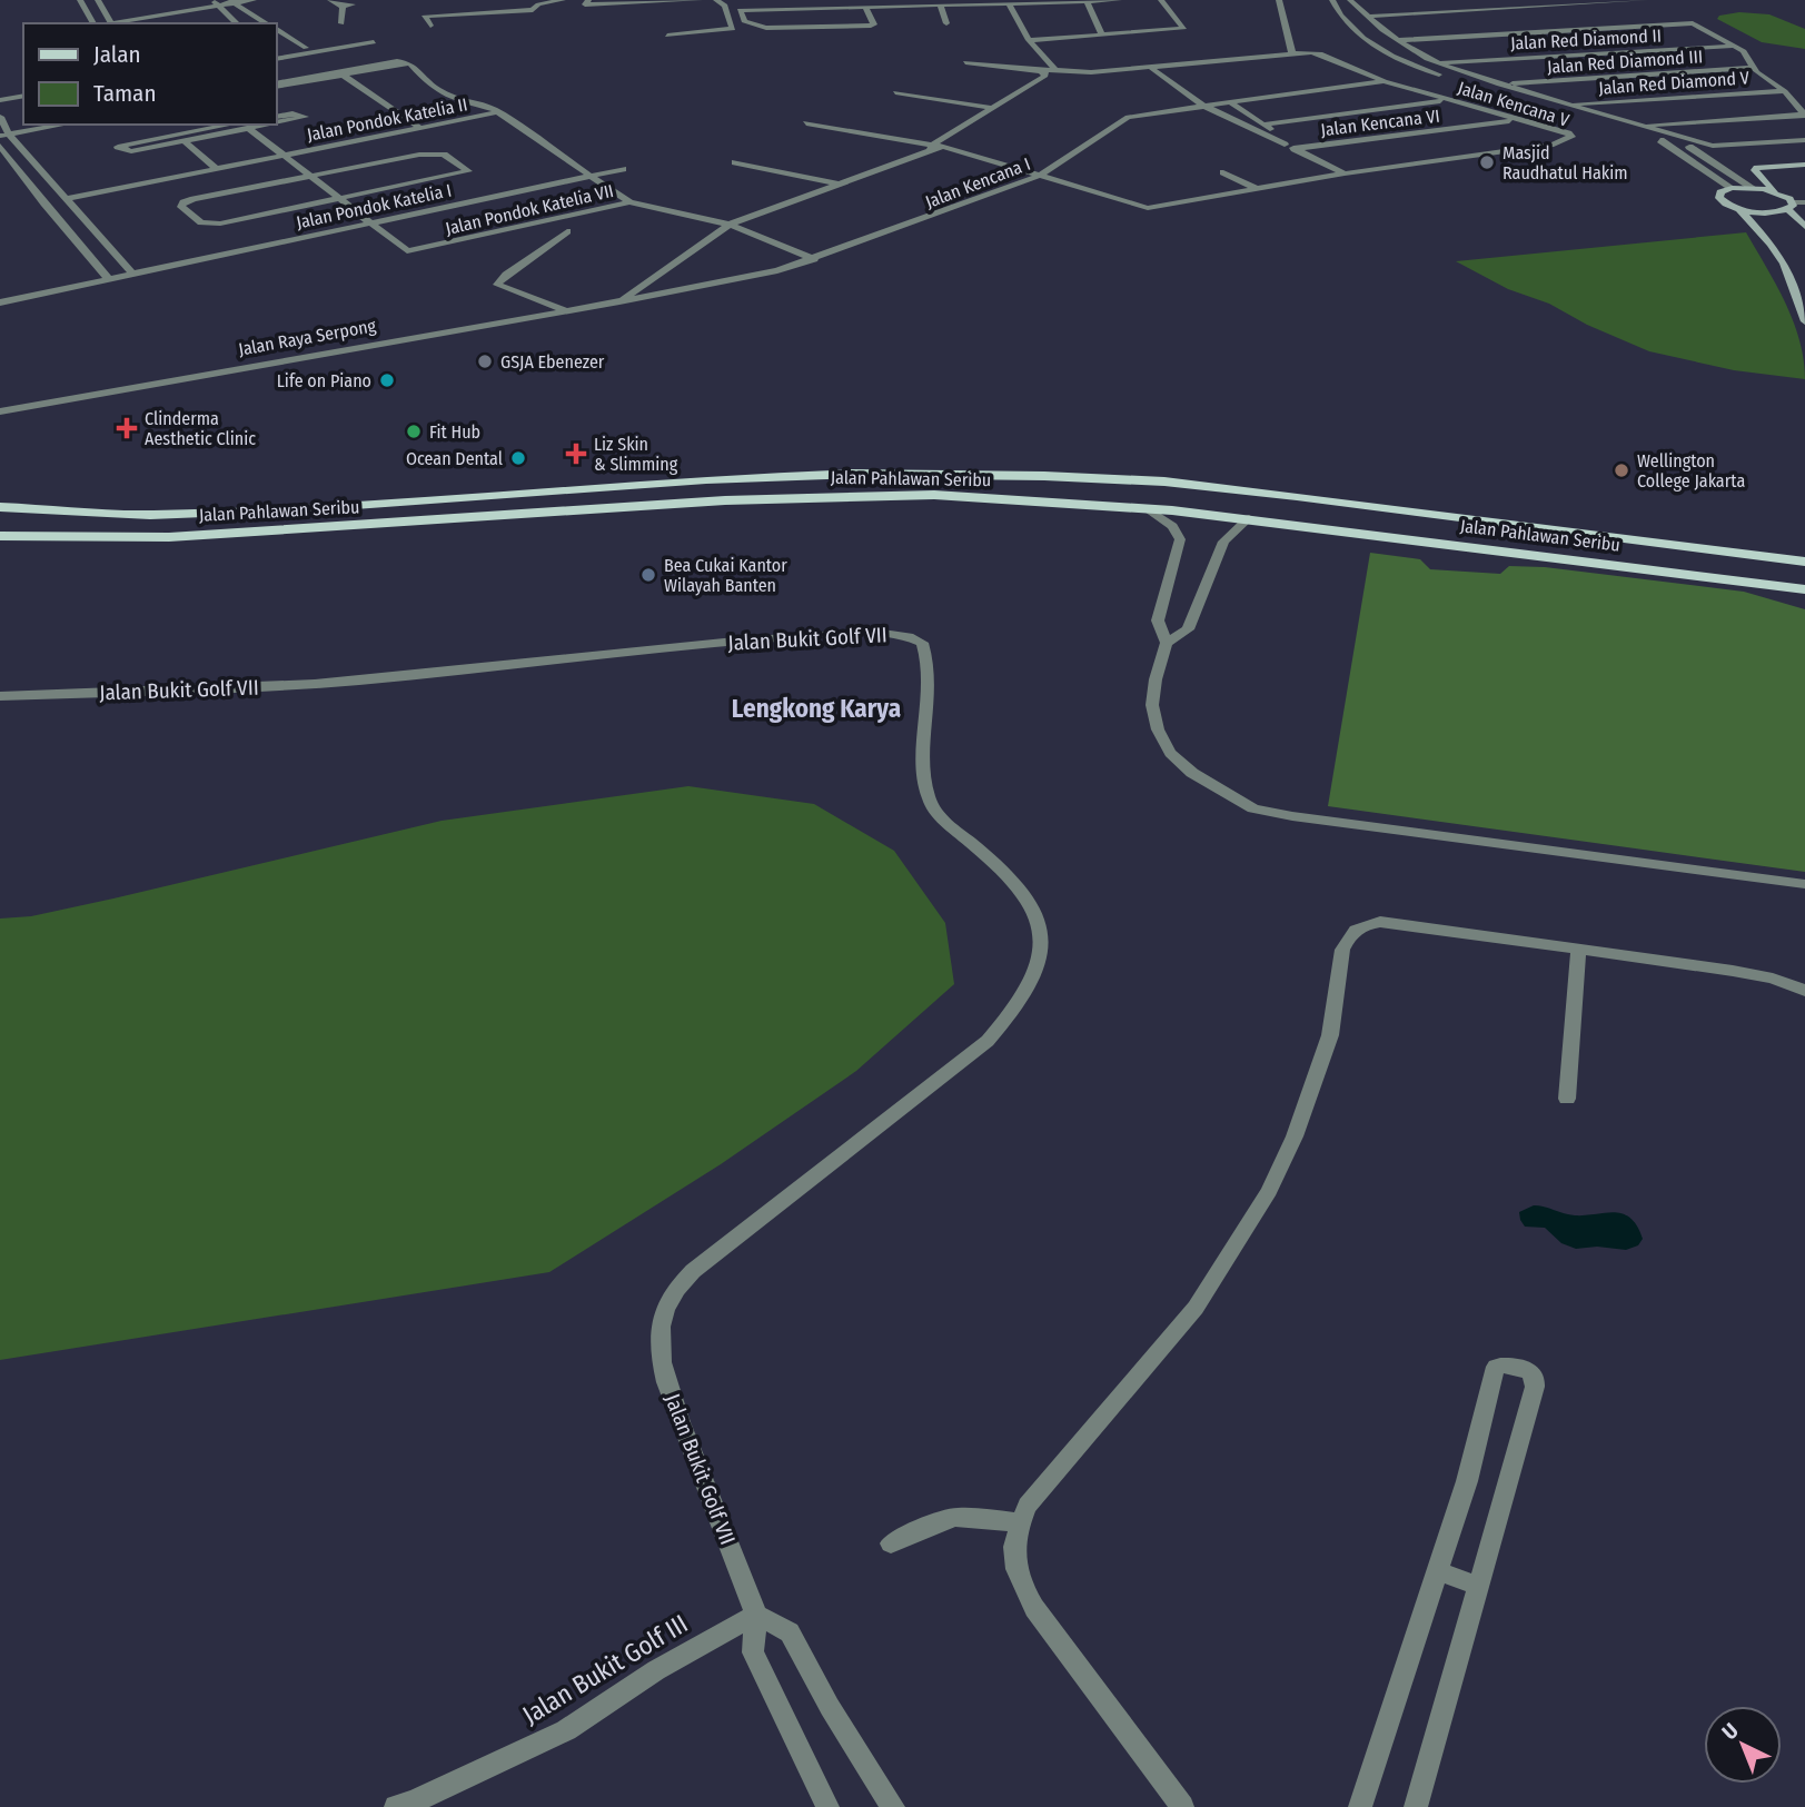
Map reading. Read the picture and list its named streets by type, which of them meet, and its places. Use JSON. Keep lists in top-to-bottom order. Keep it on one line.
{"streets":{"main road":["Jalan Pahlawan Seribu"],"street":["Jalan Red Diamond II","Jalan Red Diamond III","Jalan Red Diamond V","Jalan Kencana V","Jalan Pondok Katelia II","Jalan Kencana VI","Jalan Kencana I","Jalan Pondok Katelia I","Jalan Pondok Katelia VII","Jalan Raya Serpong","Jalan Bukit Golf VII","Jalan Bukit Golf III"]},"crossings":[["Jalan Kencana V","Jalan Kencana VI"],["Jalan Kencana V","Jalan Kencana I"],["Jalan Pondok Katelia II","Jalan Pondok Katelia VII"],["Jalan Kencana I","Jalan Raya Serpong"],["Jalan Pondok Katelia I","Jalan Pondok Katelia VII"],["Jalan Bukit Golf VII","Jalan Bukit Golf III"]],"districts":["Lengkong Karya"],"places":{"other":["Masjid Raudhatul Hakim","GSJA Ebenezer","Life on Piano","Fit Hub","Ocean Dental","Wellington College Jakarta","Bea Cukai Kantor Wilayah Banten"],"health":["Clinderma Aesthetic Clinic","Liz Skin & Slimming"]},"legend":["Jalan","Taman"],"north":"top left"}
